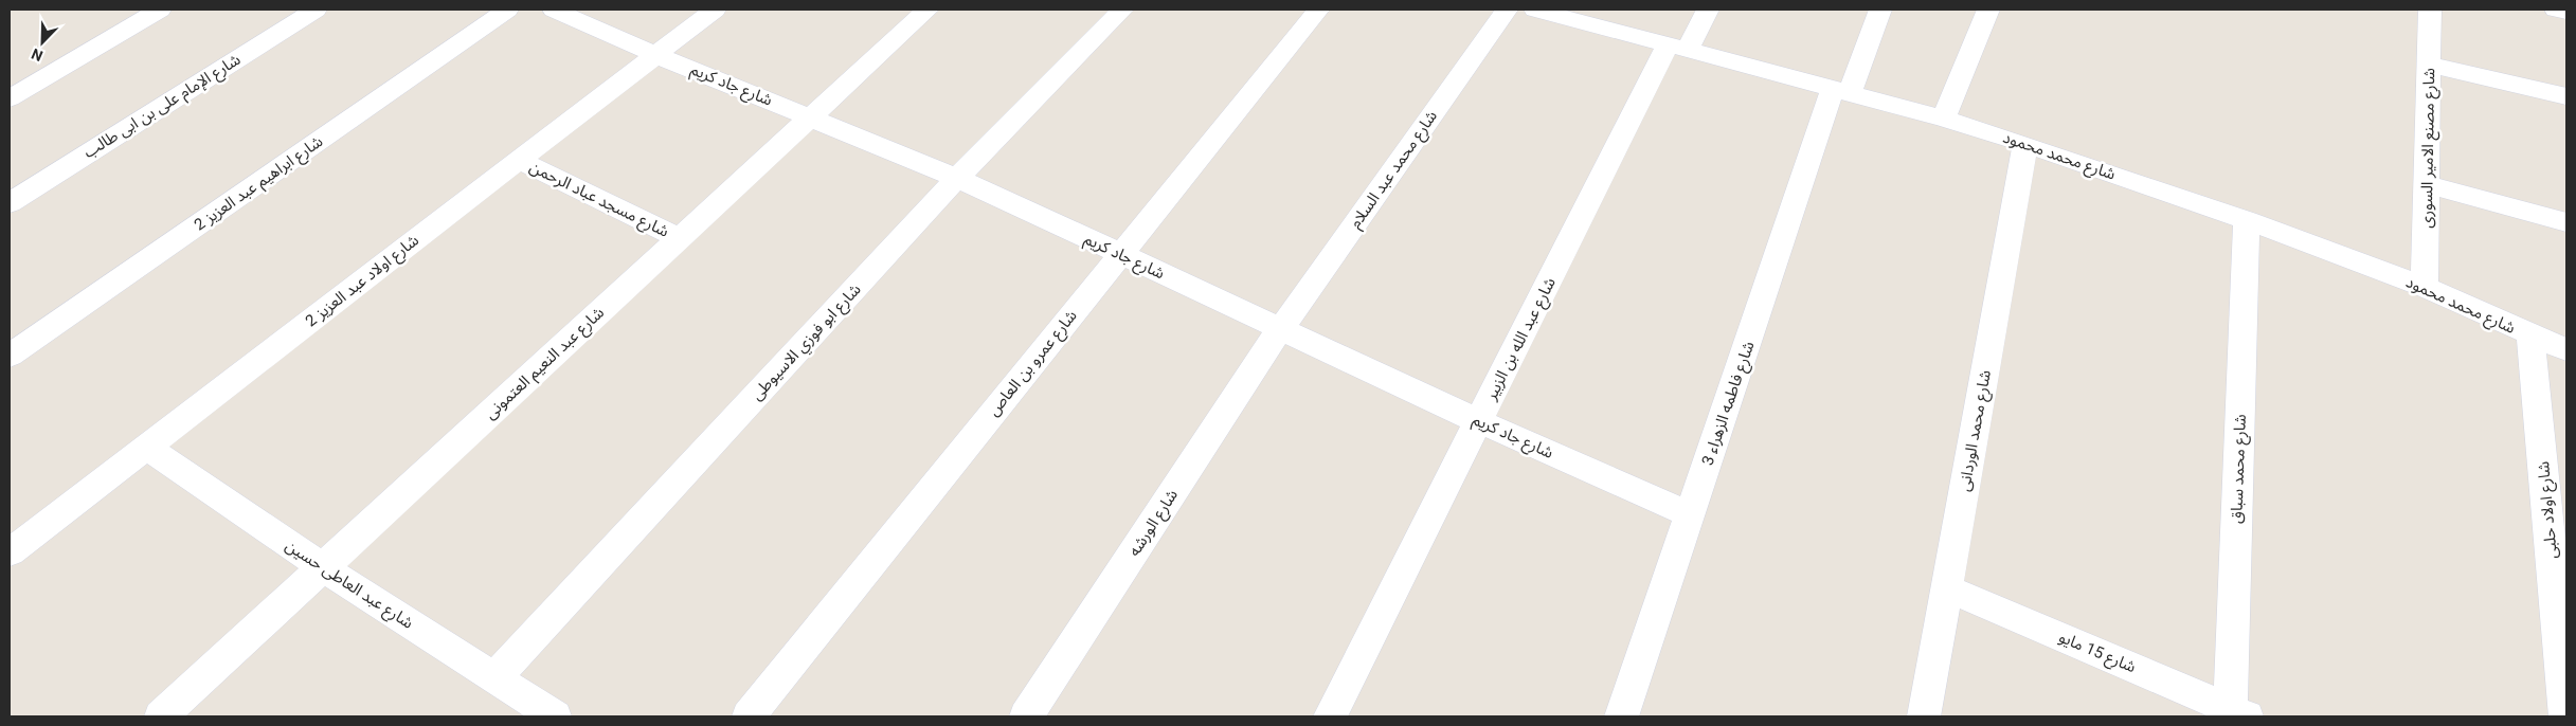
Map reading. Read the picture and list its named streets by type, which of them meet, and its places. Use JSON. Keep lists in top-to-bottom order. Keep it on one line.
{"streets":{"street":["شارع جاد كريم","شارع الإمام على بن ابى طالب","شارع مصنع الامير السورى","شارع محمد محمود","شارع محمد عبد السلام","شارع ابراهيم عبد العزيز 2","شارع مسجد عباد الرحمن","شارع اولاد عبد العزيز 2","شارع عبد الله بن الزبير","شارع ابو فوزي الاسيوطى","شارع عبد النعيم العتمونى","شارع عمرو بن العاص","شارع فاطمه الزهراء 3","شارع محمد الوردانى","شارع محمد سباق","شارع اولاد حلبى","شارع الورشه","شارع عبد العاطى حسين","شارع 15 مايو"]},"crossings":[["شارع جاد كريم","شارع محمد عبد السلام"],["شارع جاد كريم","شارع اولاد عبد العزيز 2"],["شارع جاد كريم","شارع عبد الله بن الزبير"],["شارع جاد كريم","شارع ابو فوزي الاسيوطى"],["شارع جاد كريم","شارع عبد النعيم العتمونى"],["شارع جاد كريم","شارع عمرو بن العاص"],["شارع جاد كريم","شارع فاطمه الزهراء 3"],["شارع جاد كريم","شارع الورشه"],["شارع مصنع الامير السورى","شارع محمد محمود"],["شارع محمد محمود","شارع عبد الله بن الزبير"],["شارع محمد محمود","شارع فاطمه الزهراء 3"],["شارع محمد محمود","شارع محمد الوردانى"],["شارع محمد محمود","شارع محمد سباق"],["شارع محمد محمود","شارع اولاد حلبى"],["شارع محمد عبد السلام","شارع الورشه"],["شارع مسجد عباد الرحمن","شارع اولاد عبد العزيز 2"],["شارع مسجد عباد الرحمن","شارع عبد النعيم العتمونى"],["شارع اولاد عبد العزيز 2","شارع عبد العاطى حسين"],["شارع ابو فوزي الاسيوطى","شارع عبد العاطى حسين"],["شارع عبد النعيم العتمونى","شارع عبد العاطى حسين"],["شارع محمد الوردانى","شارع 15 مايو"],["شارع محمد سباق","شارع 15 مايو"]],"north":"bottom left"}
